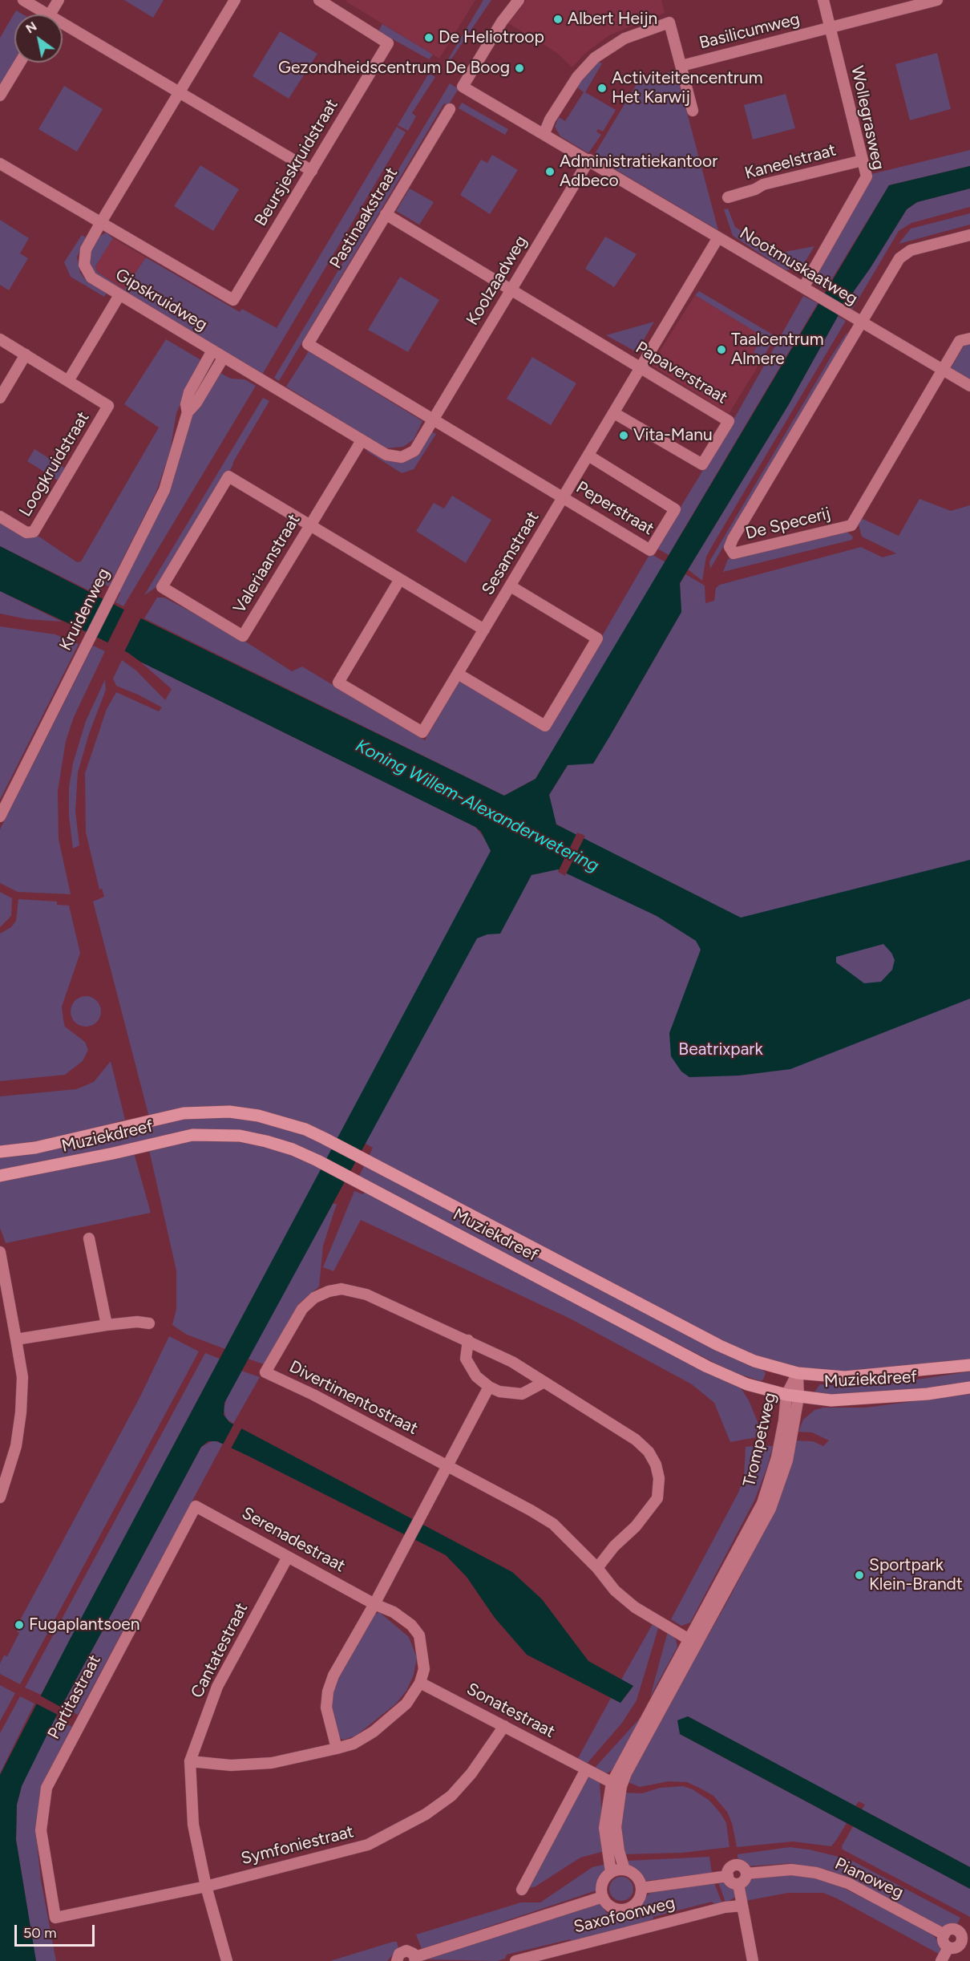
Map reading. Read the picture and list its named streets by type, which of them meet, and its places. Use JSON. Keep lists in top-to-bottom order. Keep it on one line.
{"streets":{"main road":["Muziekdreef"],"street":["Basilicumweg","Wollegrasweg","Kaneelstraat","Beursjeskruidstraat","Pastinaakstraat","Nootmuskaatweg","Koolzaadweg","Gipskruidweg","Papaverstraat","Loogkruidstraat","Peperstraat","De Specerij","Sesamstraat","Valeriaanstraat","Kruidenweg","Divertimentostraat","Trompetweg","Serenadestraat","Cantatestraat","Partitastraat","Sonatestraat","Symfoniestraat","Pianoweg","Saxofoonweg"]},"crossings":[["Basilicumweg","Wollegrasweg"],["Wollegrasweg","Kaneelstraat"],["Wollegrasweg","Nootmuskaatweg"],["Beursjeskruidstraat","Gipskruidweg"],["Pastinaakstraat","Koolzaadweg"],["Pastinaakstraat","Papaverstraat"],["Pastinaakstraat","Peperstraat"],["Nootmuskaatweg","Koolzaadweg"],["Nootmuskaatweg","De Specerij"],["Nootmuskaatweg","Sesamstraat"],["Koolzaadweg","Gipskruidweg"],["Koolzaadweg","Papaverstraat"],["Koolzaadweg","Peperstraat"],["Koolzaadweg","Valeriaanstraat"],["Gipskruidweg","Kruidenweg"],["Papaverstraat","Sesamstraat"],["Peperstraat","Sesamstraat"],["Muziekdreef","Trompetweg"],["Divertimentostraat","Trompetweg"],["Trompetweg","Sonatestraat"],["Trompetweg","Saxofoonweg"],["Serenadestraat","Cantatestraat"],["Serenadestraat","Partitastraat"],["Serenadestraat","Sonatestraat"],["Cantatestraat","Symfoniestraat"],["Partitastraat","Symfoniestraat"],["Sonatestraat","Symfoniestraat"]],"water":["Koning Willem-Alexanderwetering"],"parks":["Beatrixpark"],"places":["Albert Heijn","De Heliotroop","Gezondheidscentrum De Boog","Activiteitencentrum Het Karwij","Administratiekantoor Adbeco","Taalcentrum Almere","Vita-Manu","Sportpark Klein-Brandt","Fugaplantsoen"],"scale_bar":"50 m","north":"top left"}
